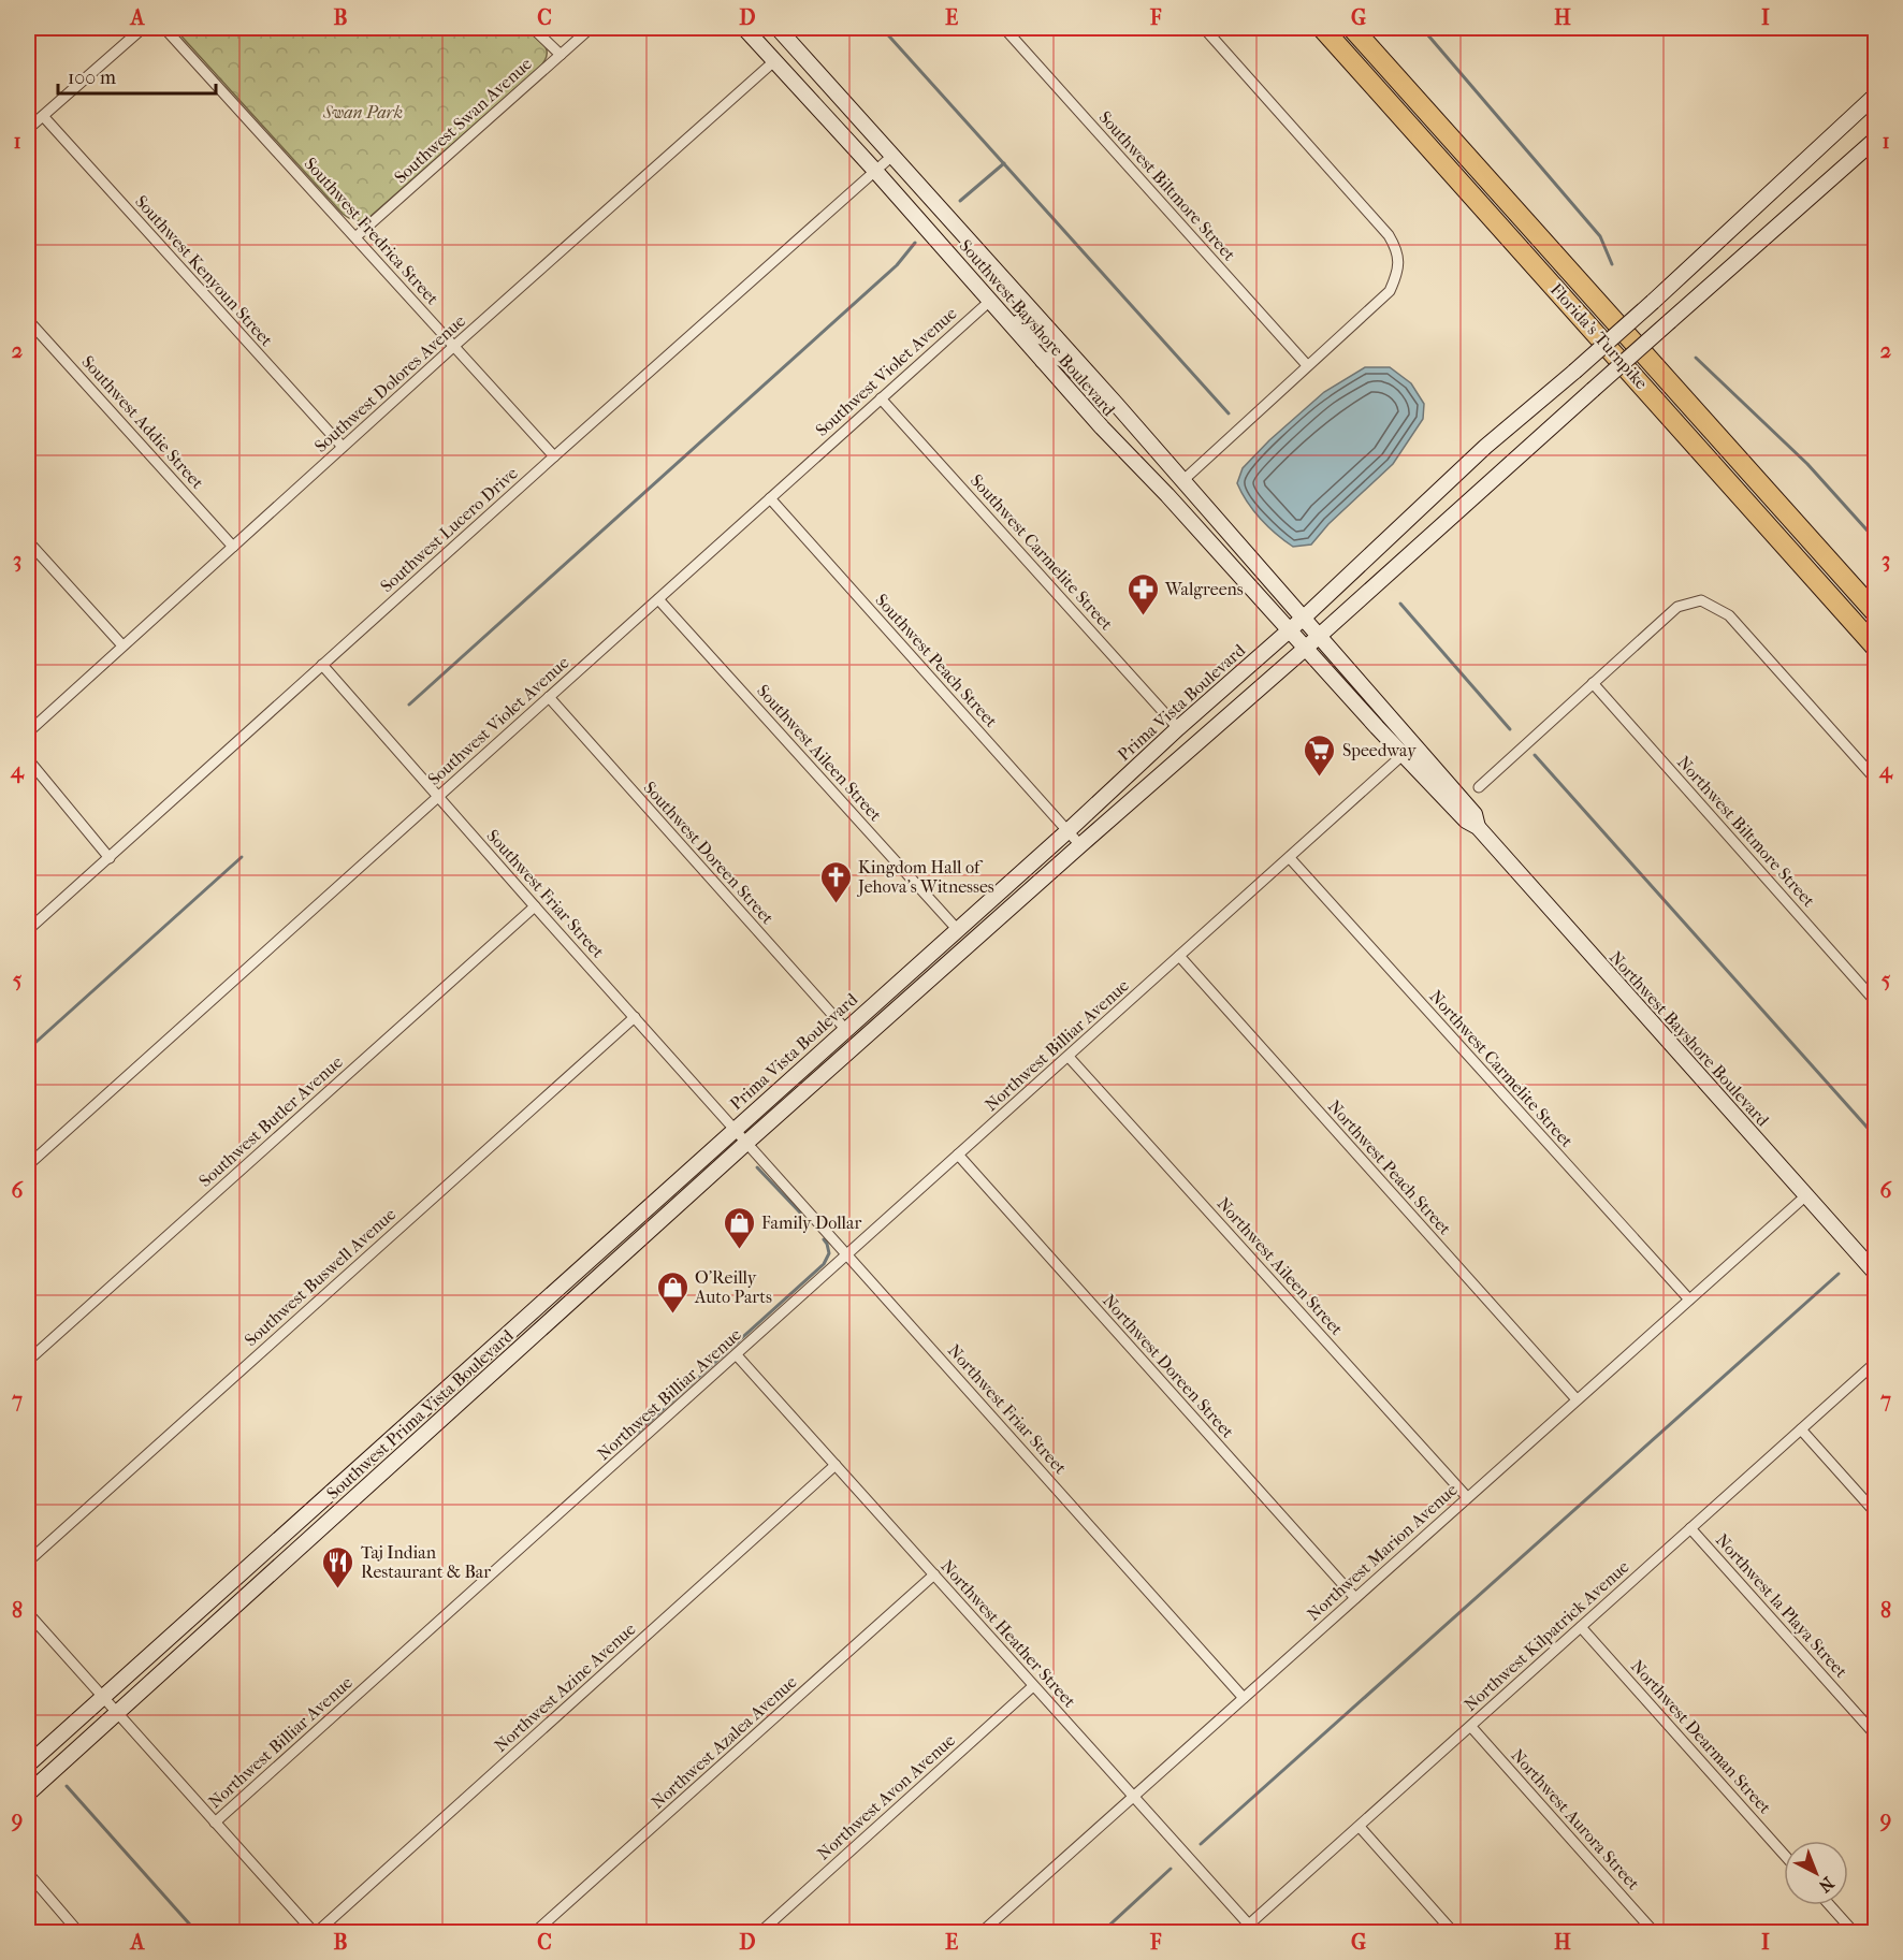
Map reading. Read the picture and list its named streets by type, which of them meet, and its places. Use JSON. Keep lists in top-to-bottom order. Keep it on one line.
{"streets":{"highway":["Florida's Turnpike"],"main road":["Southwest Bayshore Boulevard","Prima Vista Boulevard","Northwest Bayshore Boulevard","Southwest Prima Vista Boulevard"],"street":["Southwest Swan Avenue","Southwest Biltmore Street","Southwest Fredrica Street","Southwest Kenyoun Street","Southwest Violet Avenue","Southwest Dolores Avenue","Southwest Addie Street","Southwest Lucero Drive","Southwest Carmelite Street","Southwest Peach Street","Southwest Aileen Street","Northwest Biltmore Street","Southwest Doreen Street","Southwest Friar Street","Northwest Billiar Avenue","Northwest Carmelite Street","Southwest Butler Avenue","Northwest Peach Street","Northwest Aileen Street","Southwest Buswell Avenue","Northwest Doreen Street","Northwest Friar Street","Northwest Marion Avenue","Northwest la Playa Street","Northwest Heather Street","Northwest Kilpatrick Avenue","Northwest Azine Avenue","Northwest Dearman Street","Northwest Azalea Avenue","Northwest Avon Avenue","Northwest Aurora Street"]},"crossings":[["Southwest Swan Avenue","Southwest Fredrica Street"],["Southwest Fredrica Street","Southwest Dolores Avenue"],["Southwest Fredrica Street","Southwest Lucero Drive"],["Southwest Kenyoun Street","Southwest Dolores Avenue"],["Southwest Bayshore Boulevard","Southwest Violet Avenue"],["Southwest Bayshore Boulevard","Southwest Dolores Avenue"],["Southwest Bayshore Boulevard","Southwest Lucero Drive"],["Southwest Bayshore Boulevard","Prima Vista Boulevard"],["Southwest Bayshore Boulevard","Northwest Bayshore Boulevard"],["Southwest Violet Avenue","Southwest Carmelite Street"],["Southwest Violet Avenue","Southwest Peach Street"],["Southwest Violet Avenue","Southwest Aileen Street"],["Southwest Violet Avenue","Southwest Doreen Street"],["Southwest Violet Avenue","Southwest Friar Street"],["Southwest Dolores Avenue","Southwest Addie Street"],["Southwest Lucero Drive","Southwest Friar Street"],["Southwest Carmelite Street","Prima Vista Boulevard"],["Southwest Peach Street","Prima Vista Boulevard"],["Prima Vista Boulevard","Southwest Aileen Street"],["Prima Vista Boulevard","Southwest Doreen Street"],["Prima Vista Boulevard","Southwest Friar Street"],["Prima Vista Boulevard","Northwest Bayshore Boulevard"],["Prima Vista Boulevard","Northwest Friar Street"],["Prima Vista Boulevard","Southwest Prima Vista Boulevard"],["Southwest Friar Street","Southwest Butler Avenue"],["Southwest Friar Street","Southwest Buswell Avenue"],["Southwest Friar Street","Northwest Friar Street"],["Southwest Friar Street","Southwest Prima Vista Boulevard"],["Northwest Bayshore Boulevard","Northwest Billiar Avenue"],["Northwest Bayshore Boulevard","Northwest Marion Avenue"],["Northwest Billiar Avenue","Northwest Carmelite Street"],["Northwest Billiar Avenue","Northwest Peach Street"],["Northwest Billiar Avenue","Northwest Aileen Street"],["Northwest Billiar Avenue","Northwest Doreen Street"],["Northwest Billiar Avenue","Northwest Friar Street"],["Northwest Billiar Avenue","Northwest Heather Street"],["Northwest Carmelite Street","Northwest Marion Avenue"],["Northwest Peach Street","Northwest Marion Avenue"],["Northwest Aileen Street","Northwest Marion Avenue"],["Northwest Doreen Street","Northwest Marion Avenue"],["Northwest Friar Street","Southwest Prima Vista Boulevard"],["Northwest Friar Street","Northwest Marion Avenue"],["Northwest Marion Avenue","Northwest Heather Street"],["Northwest la Playa Street","Northwest Kilpatrick Avenue"],["Northwest Heather Street","Northwest Kilpatrick Avenue"],["Northwest Heather Street","Northwest Azine Avenue"],["Northwest Heather Street","Northwest Azalea Avenue"],["Northwest Heather Street","Northwest Avon Avenue"],["Northwest Kilpatrick Avenue","Northwest Dearman Street"],["Northwest Kilpatrick Avenue","Northwest Aurora Street"]],"parks":["Swan Park"],"places":{"pharmacy":["Walgreens"],"supermarket":["Speedway"],"church":["Kingdom Hall of Jehova's Witnesses"],"shop":["Family Dollar","O'Reilly Auto Parts"],"restaurant":["Taj Indian Restaurant & Bar"]},"scale_bar":"100 m","north":"bottom right","grid":{"columns":["A","B","C","D","E","F","G","H","I"],"rows":["1","2","3","4","5","6","7","8","9"]}}
